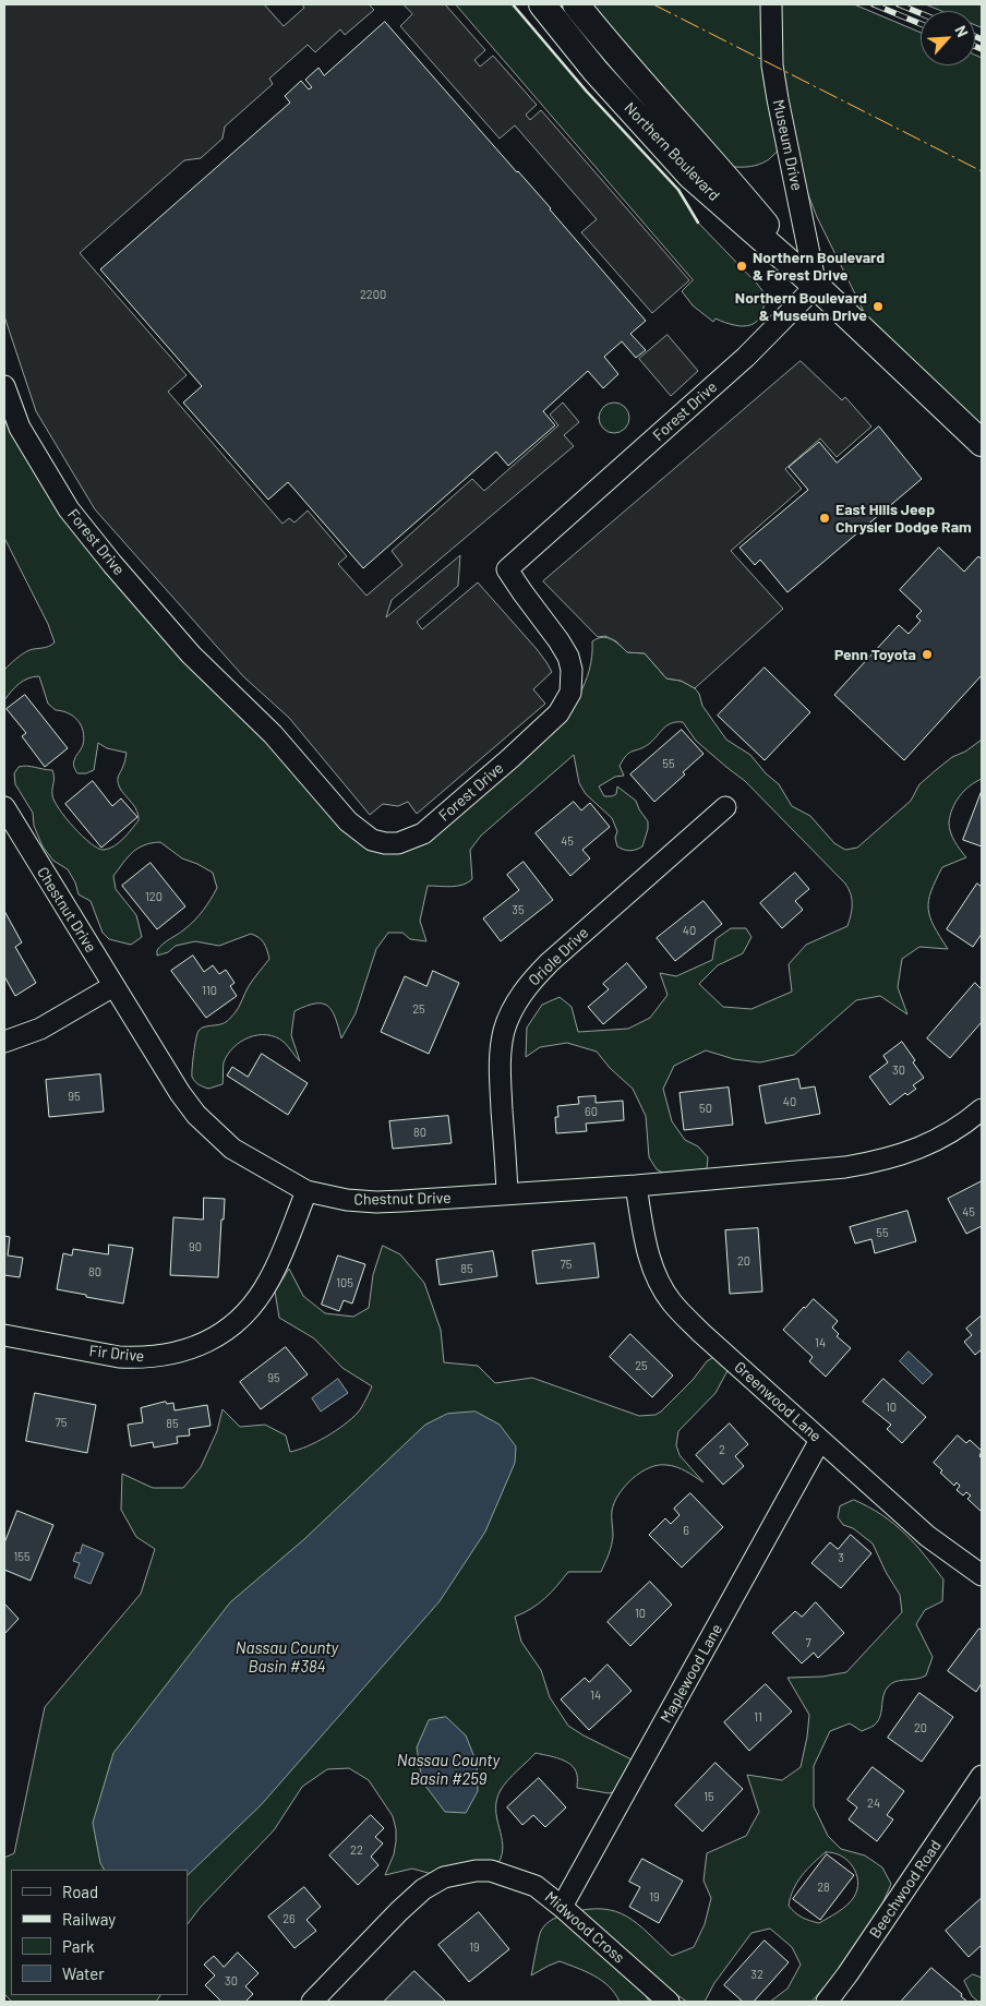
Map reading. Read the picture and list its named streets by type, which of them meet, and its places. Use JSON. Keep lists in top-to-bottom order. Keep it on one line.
{"streets":{"main road":["Northern Boulevard"],"street":["Museum Drive","Forest Drive","Chestnut Drive","Oriole Drive","Fir Drive","Greenwood Lane","Maplewood Lane","Beechwood Road","Midwood Cross"]},"crossings":[["Museum Drive","Northern Boulevard"],["Museum Drive","Forest Drive"],["Northern Boulevard","Forest Drive"],["Chestnut Drive","Oriole Drive"],["Chestnut Drive","Fir Drive"],["Chestnut Drive","Greenwood Lane"],["Greenwood Lane","Maplewood Lane"],["Maplewood Lane","Midwood Cross"]],"water":["Nassau County Basin #384","Nassau County Basin #259"],"places":["Northern Boulevard & Forest Drive","Northern Boulevard & Museum Drive","East Hills Jeep Chrysler Dodge Ram","Penn Toyota"],"house_numbers":["2200","55","45","120","35","40","110","25","30","95","40","50","60","80","45","55","90","20","75","85","80","105","14","25","95","10","75","85","2","6","155","3","10","7","14","11","20","15","24","22","28","19","26","19","32","30"],"legend":["Road","Railway","Park","Water"],"north":"top right"}
